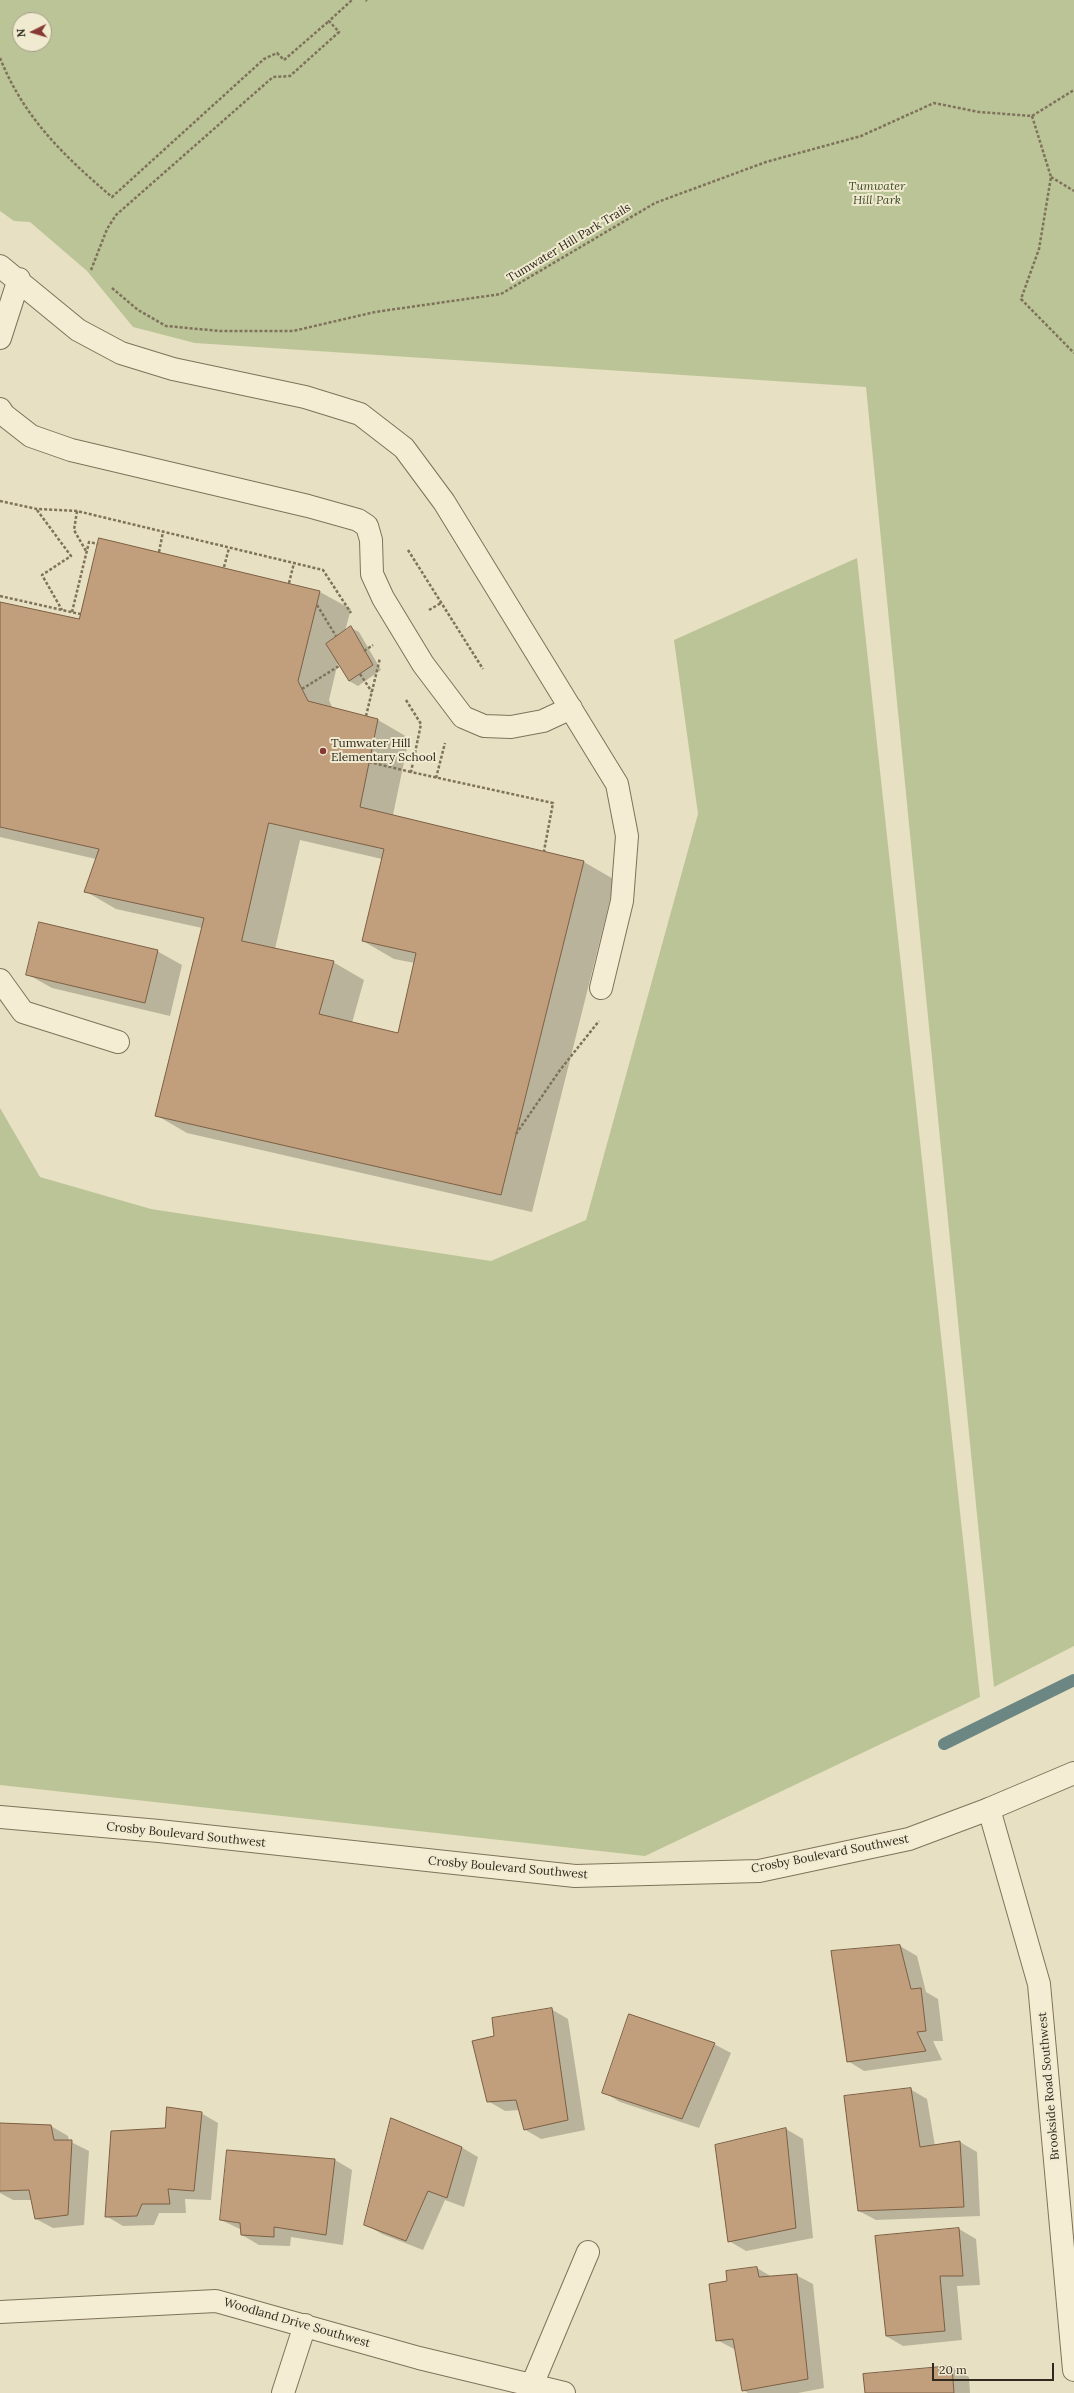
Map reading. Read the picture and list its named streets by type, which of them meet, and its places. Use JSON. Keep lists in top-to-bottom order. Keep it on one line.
{"streets":{"street":["Crosby Boulevard Southwest","Brookside Road Southwest","Woodland Drive Southwest"],"path":["Tumwater Hill Park Trails"]},"crossings":[["Crosby Boulevard Southwest","Brookside Road Southwest"]],"parks":["Tumwater Hill Park"],"places":["Tumwater Hill Elementary School"],"scale_bar":"20 m","north":"left"}
